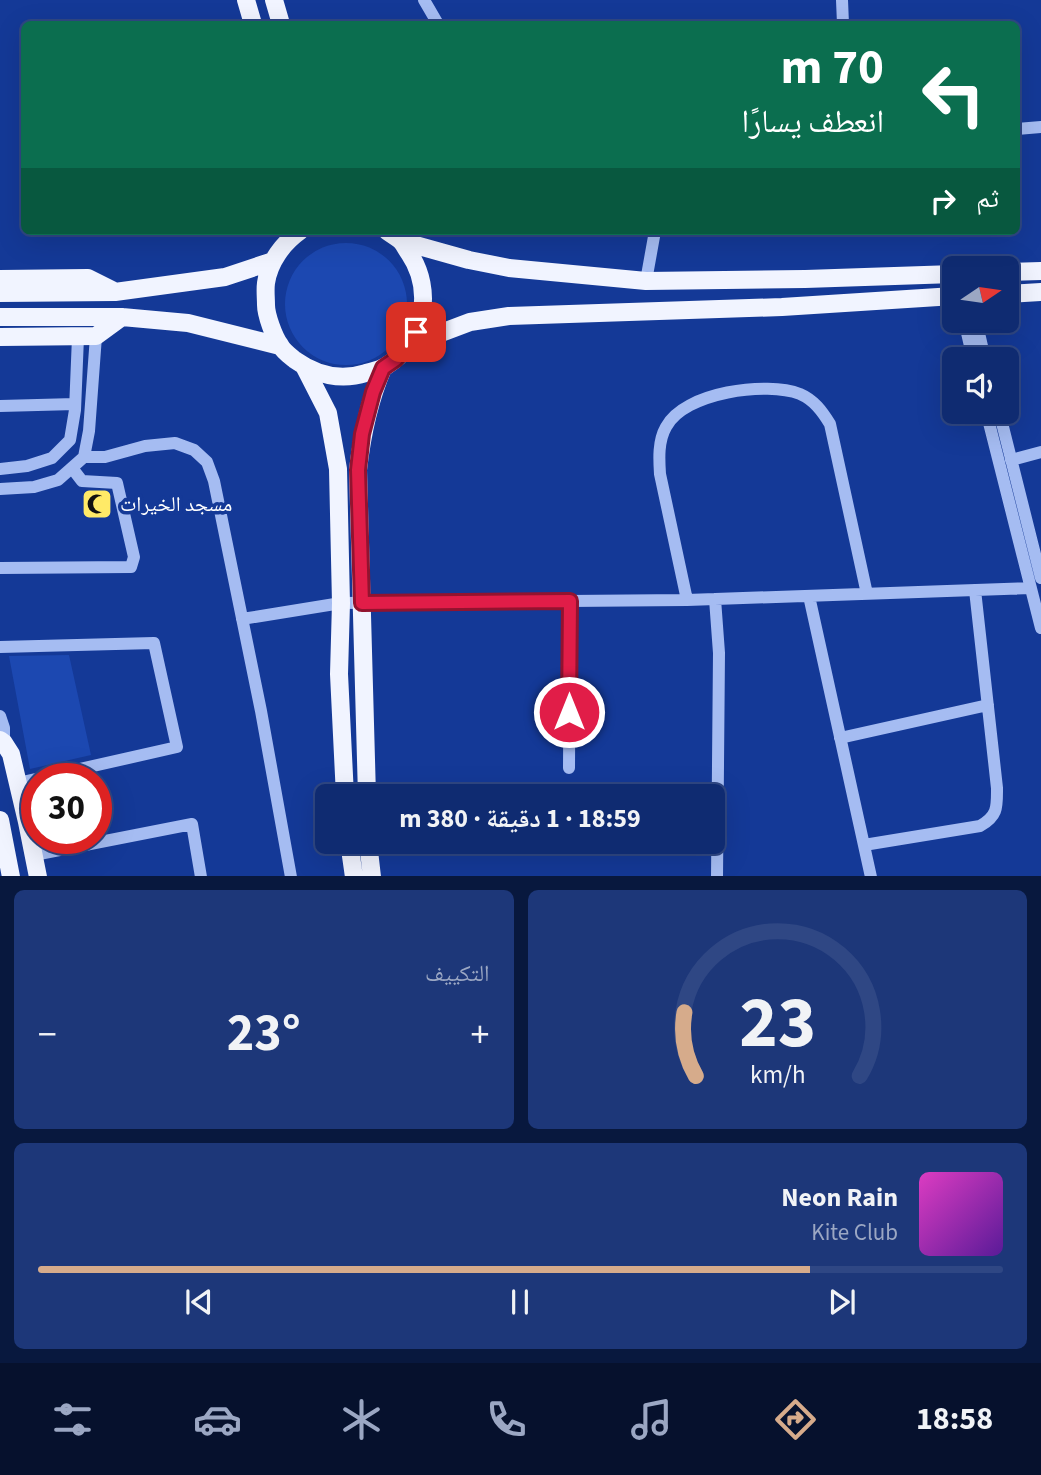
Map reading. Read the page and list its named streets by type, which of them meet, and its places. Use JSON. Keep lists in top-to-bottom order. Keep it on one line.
{"places":{"mosque":["مسجد الخيرات"]},"north":"right","page":{"turn":["70 m","انعطف يسارًا"],"then":"ثم","limit":"30","trip":"18:59 · 1 دقيقة · 380 m","tile":"التكييف","heat":["−","23°","+"],"song":["Neon Rain","Kite Club"],"tabs":"18:58","gauge":["23","km/h"]}}
